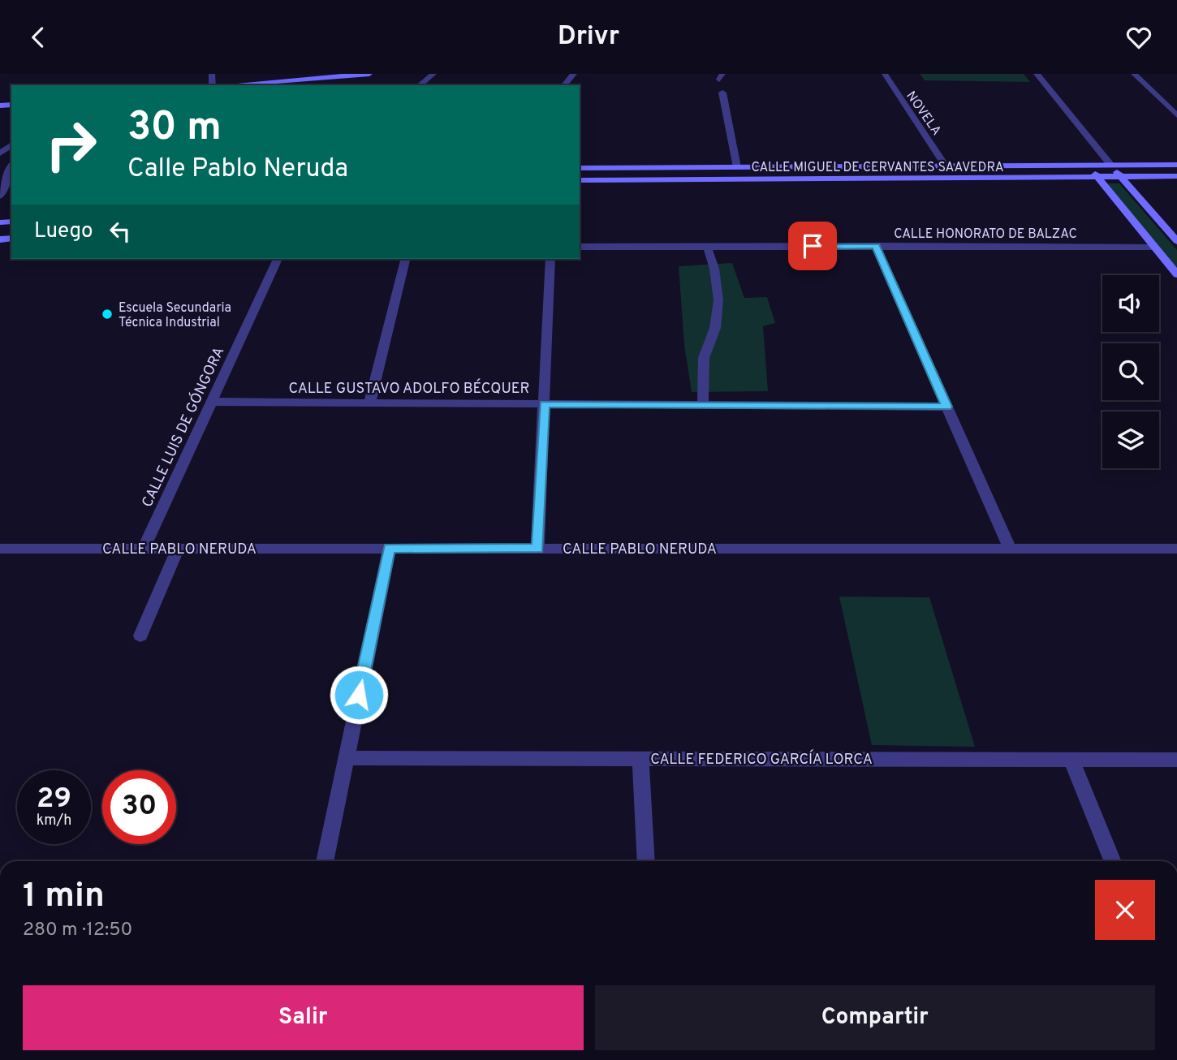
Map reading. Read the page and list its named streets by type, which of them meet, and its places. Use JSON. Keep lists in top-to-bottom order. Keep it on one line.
{"streets":{"street":["NOVELA","CALLE MIGUEL DE CERVANTES SAAVEDRA","CALLE HONORATO DE BALZAC","CALLE GUSTAVO ADOLFO BÉCQUER","CALLE LUIS DE GÓNGORA","CALLE PABLO NERUDA","CALLE FEDERICO GARCÍA LORCA"]},"crossings":[["NOVELA","CALLE MIGUEL DE CERVANTES SAAVEDRA"],["CALLE GUSTAVO ADOLFO BÉCQUER","CALLE LUIS DE GÓNGORA"],["CALLE LUIS DE GÓNGORA","CALLE PABLO NERUDA"]],"places":["Escuela Secundaria Técnica Industrial"],"page":{"header":"Drivr","turn":["30 m","Calle Pablo Neruda"],"then":"Luego","speed":"29 km/h","limit":"30","heading":["1 min","280 m · 12:50"],"buttons":["Salir","Compartir"]}}
